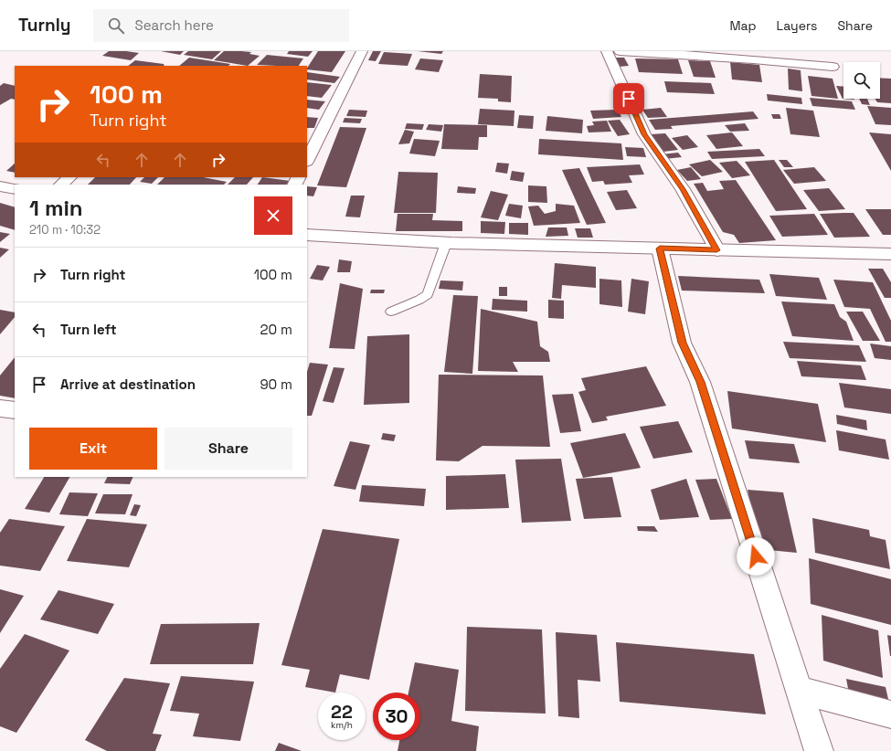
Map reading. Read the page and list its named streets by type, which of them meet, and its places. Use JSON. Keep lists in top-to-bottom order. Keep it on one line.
{"page":{"header":"Turnly","search":"Search here","nav":["Map","Layers","Share"],"turn":["100 m","Turn right"],"heading":["1 min","210 m · 10:32"],"list":[{"name":"Turn right","value":"100 m"},{"name":"Turn left","value":"20 m"},{"name":"Arrive at destination","value":"90 m"}],"buttons":["Exit","Share"],"speed":"22 km/h","limit":"30"}}
